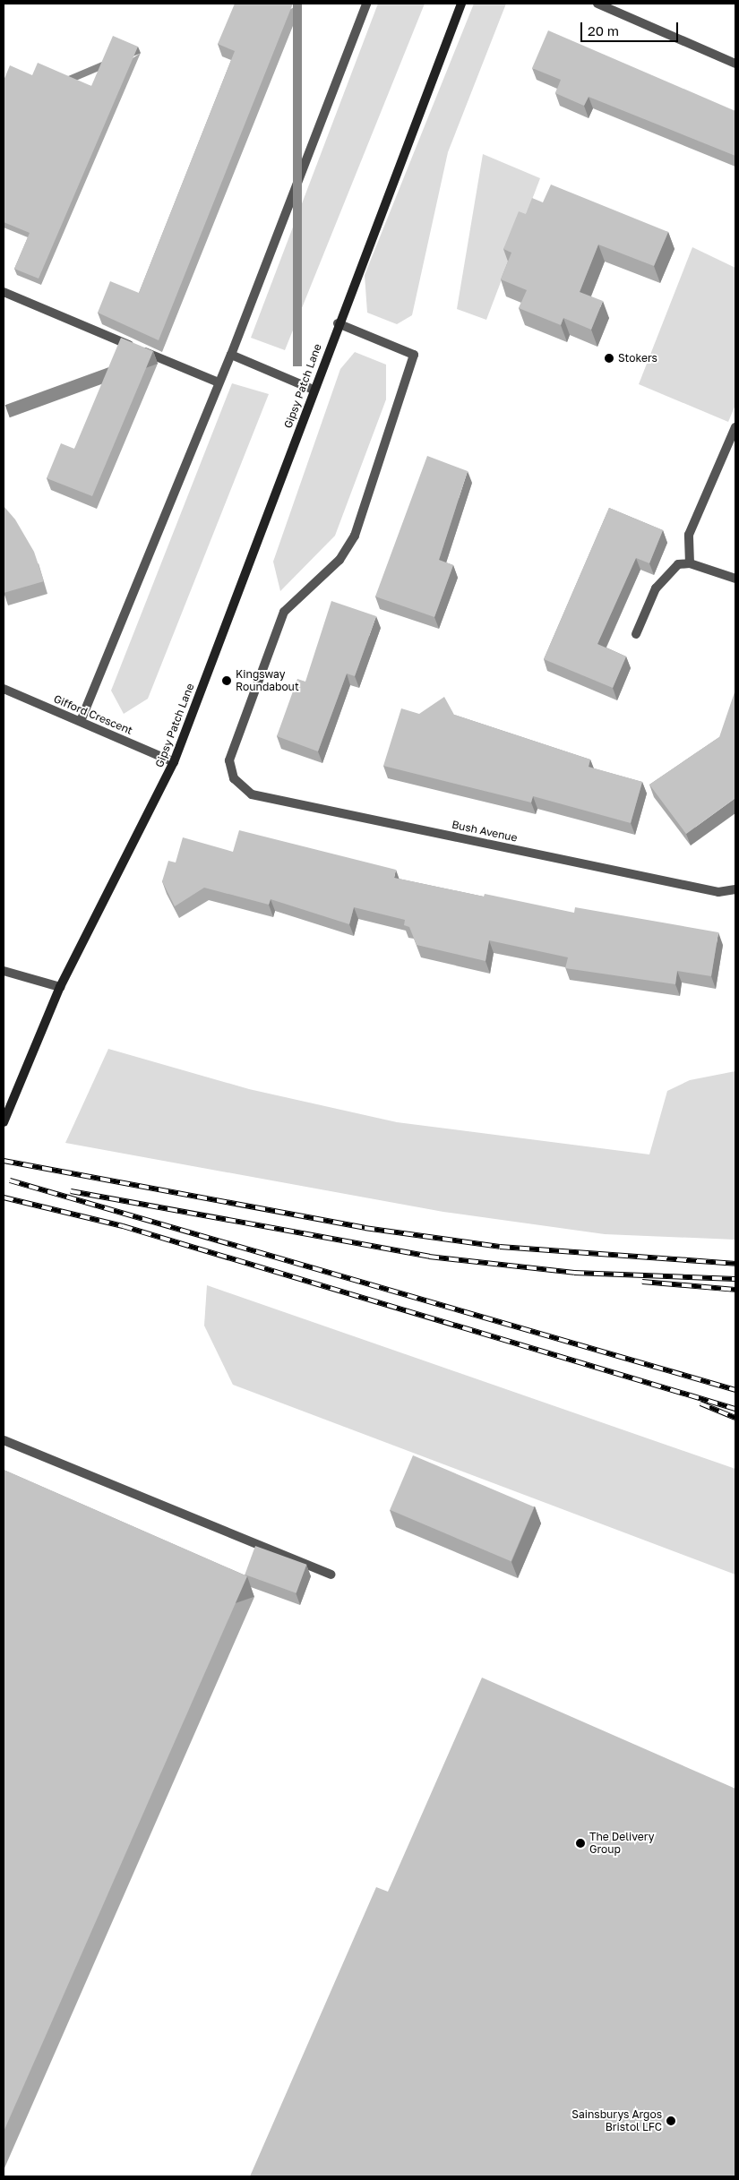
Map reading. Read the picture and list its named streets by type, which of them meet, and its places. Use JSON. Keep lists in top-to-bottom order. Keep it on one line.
{"streets":{"main road":["Gipsy Patch Lane"],"street":["Gifford Crescent","Bush Avenue"]},"crossings":[["Gipsy Patch Lane","Gifford Crescent"],["Gipsy Patch Lane","Bush Avenue"]],"places":["Stokers","Kingsway Roundabout","The Delivery Group","Sainsburys Argos Bristol LFC"],"scale_bar":"20 m"}
